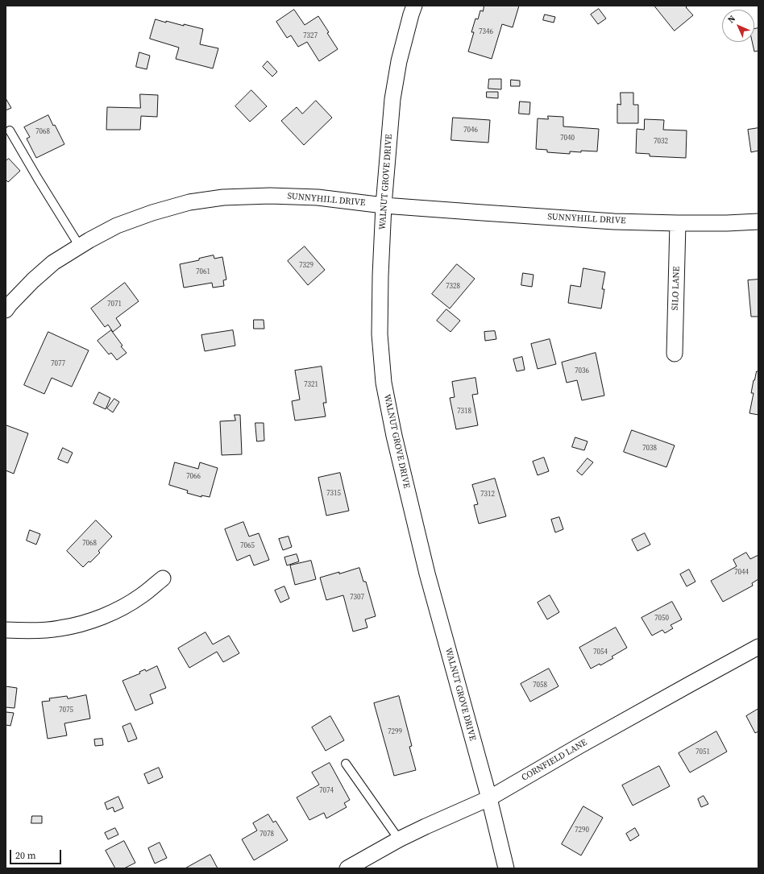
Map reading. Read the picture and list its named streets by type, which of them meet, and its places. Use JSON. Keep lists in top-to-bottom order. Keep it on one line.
{"streets":{"street":["WALNUT GROVE DRIVE","SUNNYHILL DRIVE","SILO LANE","CORNFIELD LANE"]},"crossings":[["WALNUT GROVE DRIVE","SUNNYHILL DRIVE"],["WALNUT GROVE DRIVE","CORNFIELD LANE"],["SUNNYHILL DRIVE","SILO LANE"]],"house_numbers":["7346","7327","7046","7068","7040","7032","7329","7061","7328","7071","7077","7036","7321","7318","7038","7066","7315","7312","7068","7065","7044","7307","7050","7054","7058","7075","7299","7051","7074","7290","7078"],"scale_bar":"20 m","north":"top left"}
